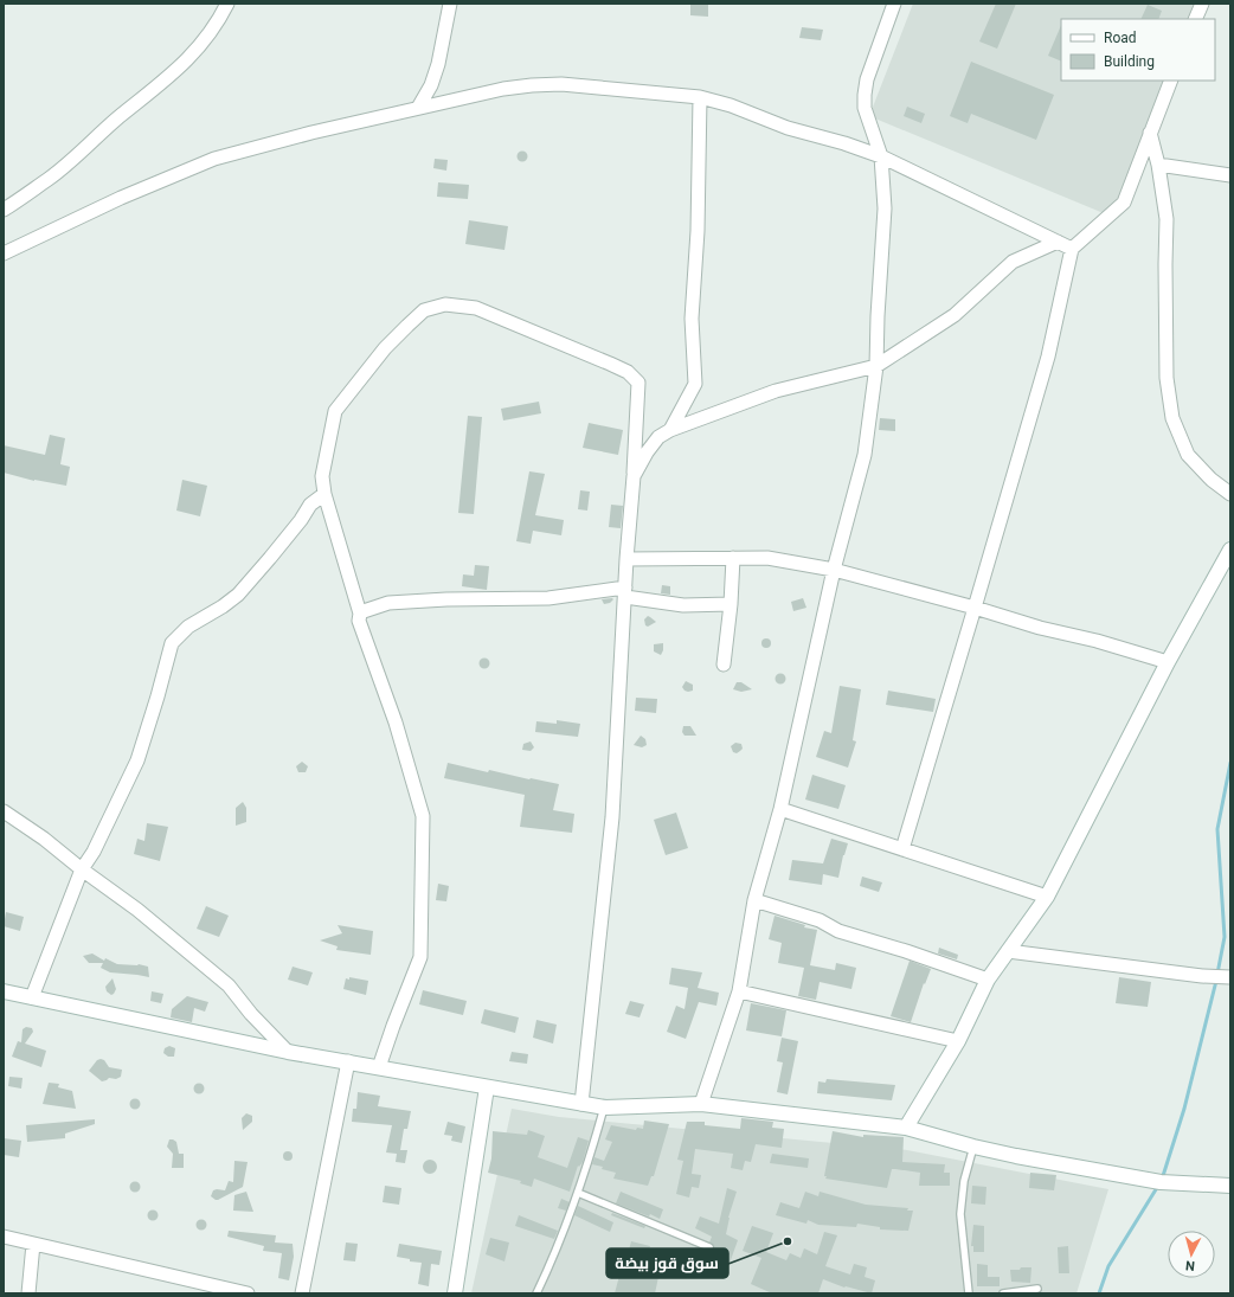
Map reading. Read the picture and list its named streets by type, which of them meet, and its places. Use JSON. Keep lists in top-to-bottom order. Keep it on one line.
{"places":["سوق قوز بيضة"],"legend":["Road","Building"],"north":"bottom"}
